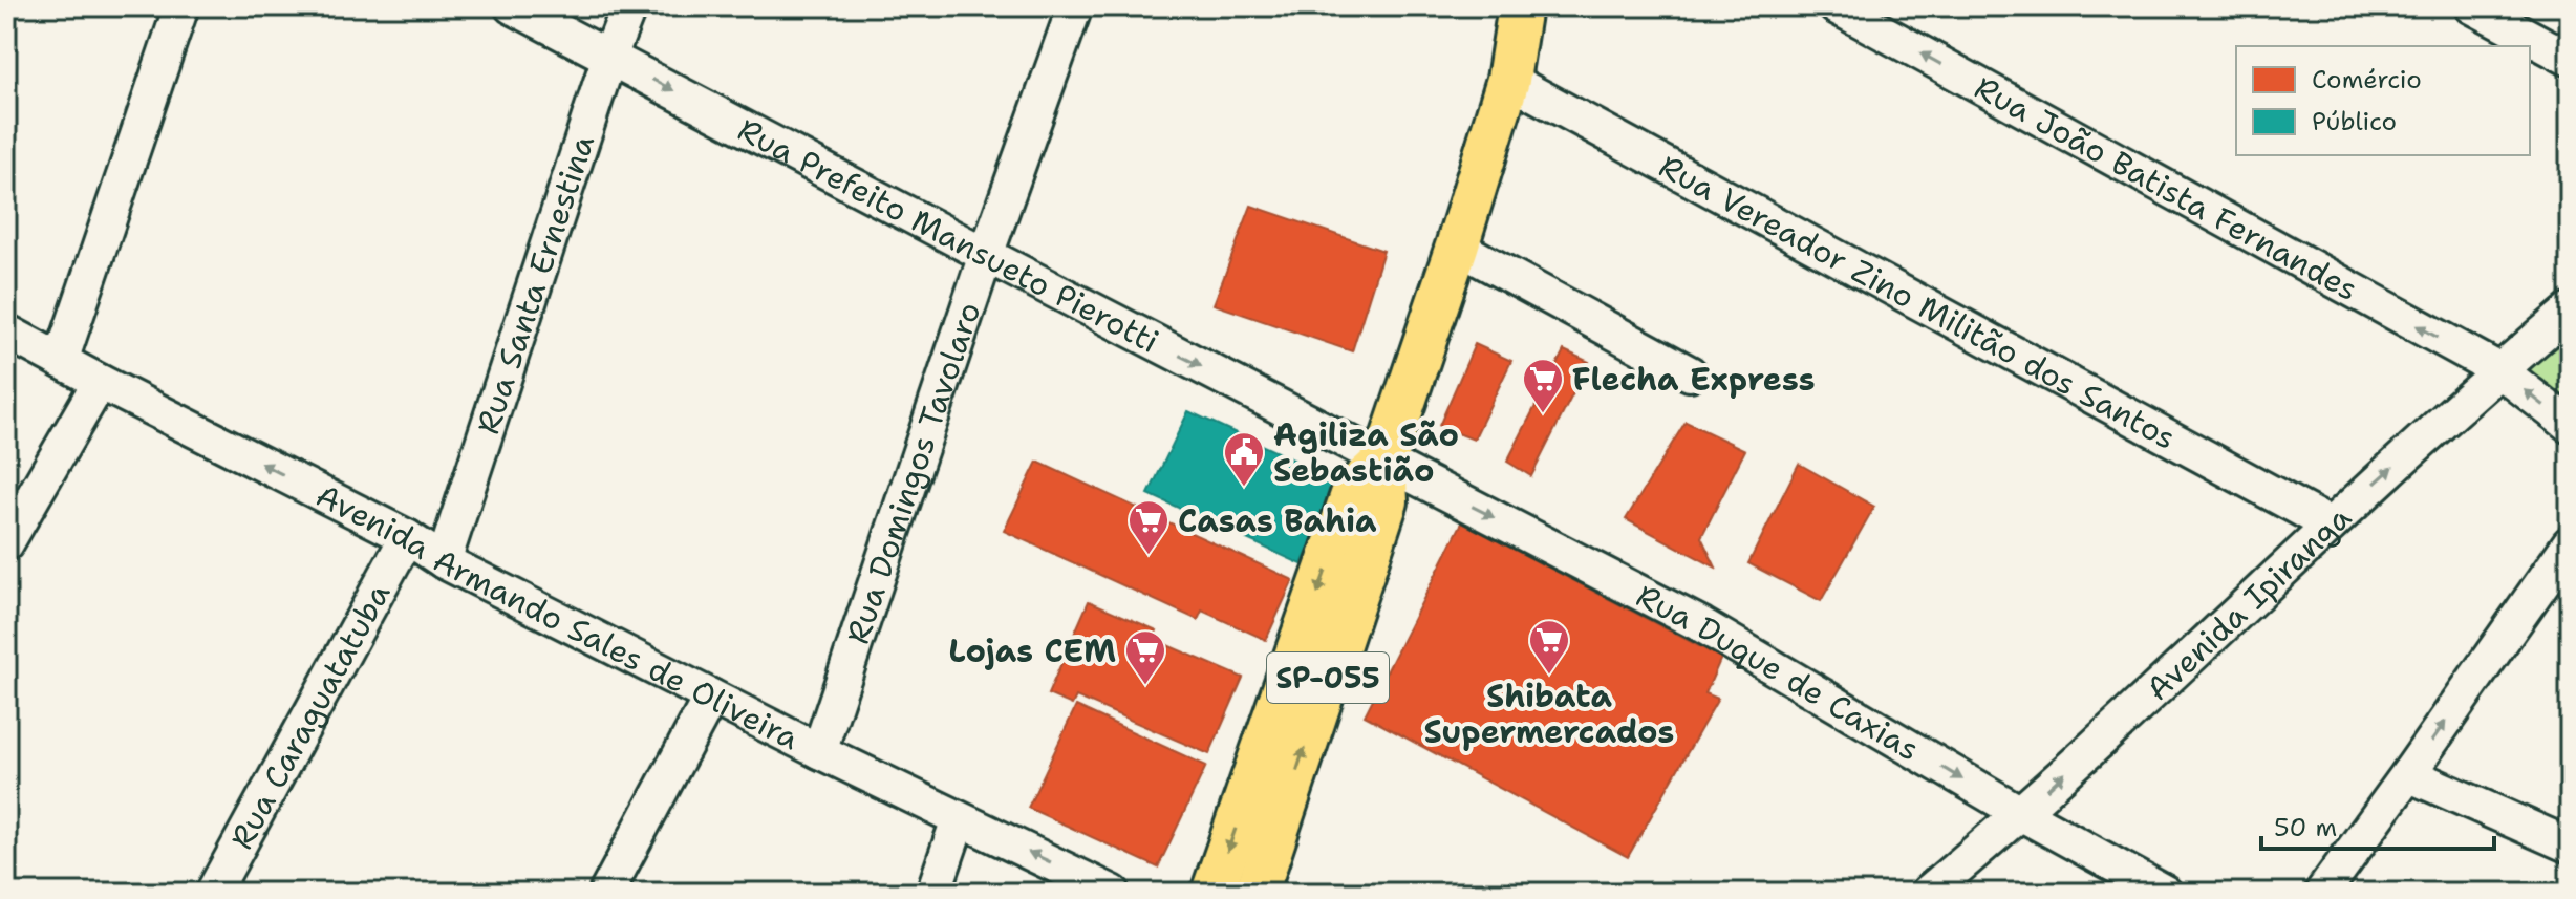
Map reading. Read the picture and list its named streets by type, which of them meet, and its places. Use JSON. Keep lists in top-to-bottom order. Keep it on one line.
{"streets":{"main road":["SP-055"],"street":["Rua João Batista Fernandes","Rua Prefeito Mansueto Pierotti","Rua Santa Ernestina","Rua Vereador Zino Militão dos Santos","Rua Domingos Tavolaro","Avenida Ipiranga","Avenida Armando Sales de Oliveira","Rua Duque de Caxias","Rua Caraguatatuba"]},"crossings":[["Rua João Batista Fernandes","Avenida Ipiranga"],["Rua Prefeito Mansueto Pierotti","Rua Santa Ernestina"],["Rua Prefeito Mansueto Pierotti","Rua Domingos Tavolaro"],["Rua Prefeito Mansueto Pierotti","Rua Duque de Caxias"],["Rua Prefeito Mansueto Pierotti","SP-055"],["Rua Santa Ernestina","Avenida Armando Sales de Oliveira"],["Rua Vereador Zino Militão dos Santos","Avenida Ipiranga"],["Rua Vereador Zino Militão dos Santos","SP-055"],["Rua Domingos Tavolaro","Avenida Armando Sales de Oliveira"],["Avenida Ipiranga","Rua Duque de Caxias"],["Avenida Armando Sales de Oliveira","Rua Caraguatatuba"],["Rua Duque de Caxias","SP-055"]],"one_way":["Rua João Batista Fernandes","Rua Prefeito Mansueto Pierotti","Avenida Armando Sales de Oliveira"],"places":{"supermarket":["Flecha Express","Casas Bahia","Shibata Supermercados","Lojas CEM"],"public building":["Agiliza São Sebastião"]},"legend":["Comércio","Público"],"scale_bar":"50 m"}
